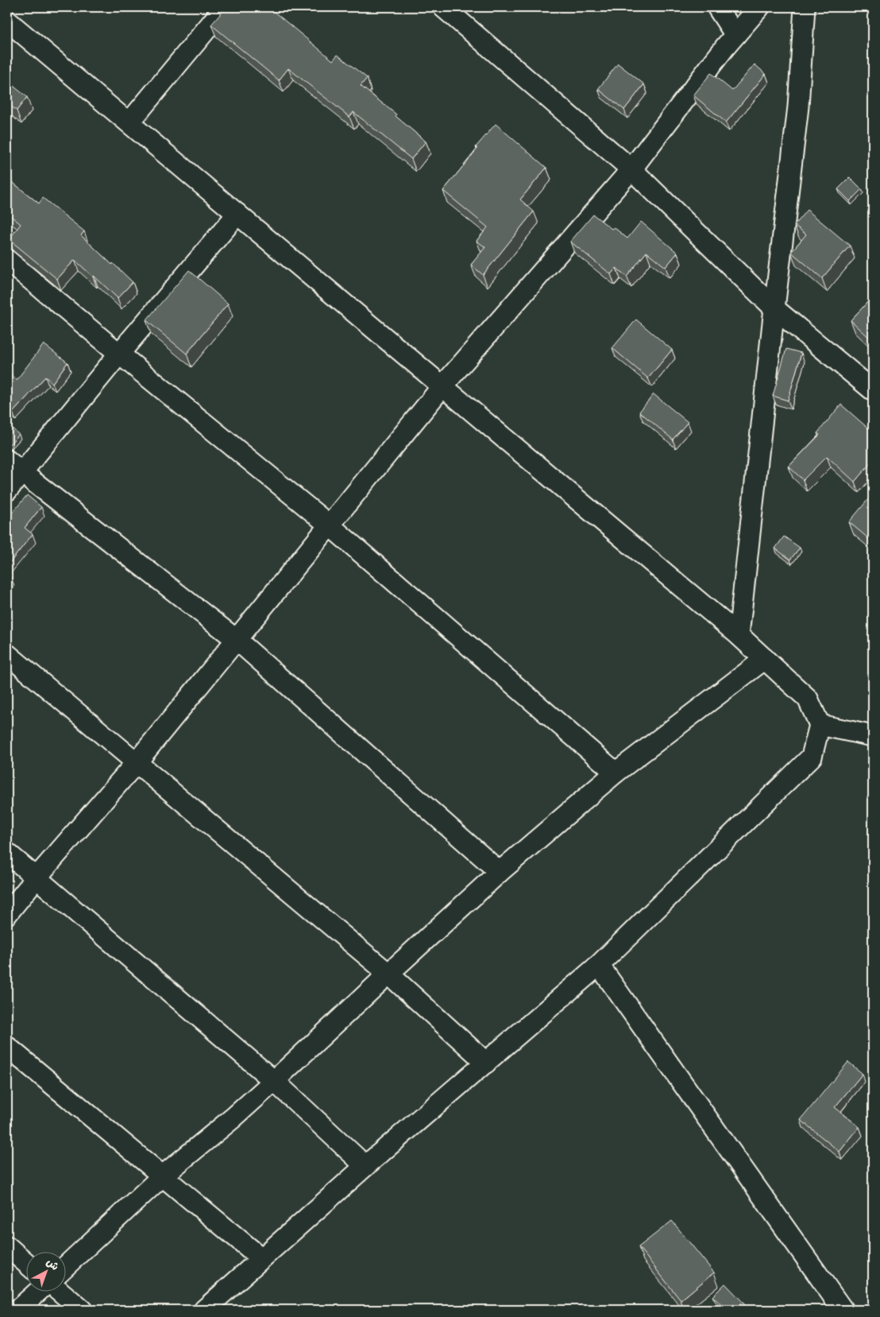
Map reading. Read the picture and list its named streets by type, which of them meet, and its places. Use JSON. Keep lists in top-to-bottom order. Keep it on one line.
{"north":"top right"}
